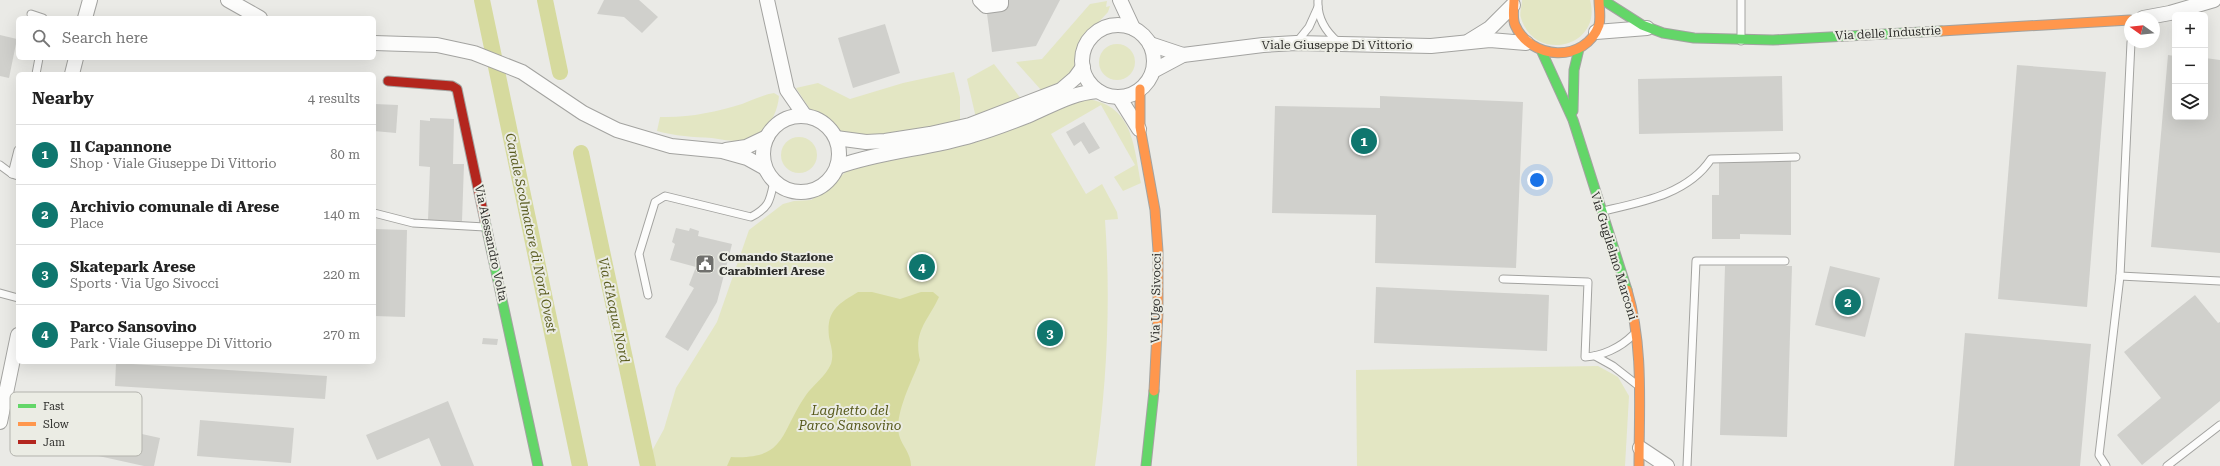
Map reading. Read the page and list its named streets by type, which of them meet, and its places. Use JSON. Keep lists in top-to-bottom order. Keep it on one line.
{"streets":{"street":["Via delle Industrie","Viale Giuseppe Di Vittorio","Via Alessandro Volta","Via Guglielmo Marconi","Via Ugo Sivocci"]},"crossings":[["Viale Giuseppe Di Vittorio","Via Ugo Sivocci"]],"water":["Canale Scolmatore di Nord Ovest","Via d'Acqua Nord","Laghetto del Parco Sansovino"],"places":{"public building":["Comando Stazione Carabinieri Arese"]},"legend":["Fast","Slow","Jam"],"north":"left","page":{"map_buttons":["+","−"],"search":"Search here","heading":["Nearby","4 results"],"list":[{"mark":"1","name":"Il Capannone","note":"Shop · Viale Giuseppe Di Vittorio","value":"80 m"},{"mark":"2","name":"Archivio comunale di Arese","note":"Place","value":"140 m"},{"mark":"3","name":"Skatepark Arese","note":"Sports · Via Ugo Sivocci","value":"220 m"},{"mark":"4","name":"Parco Sansovino","note":"Park · Viale Giuseppe Di Vittorio","value":"270 m"}],"pins":["1","4","2","3"]}}
